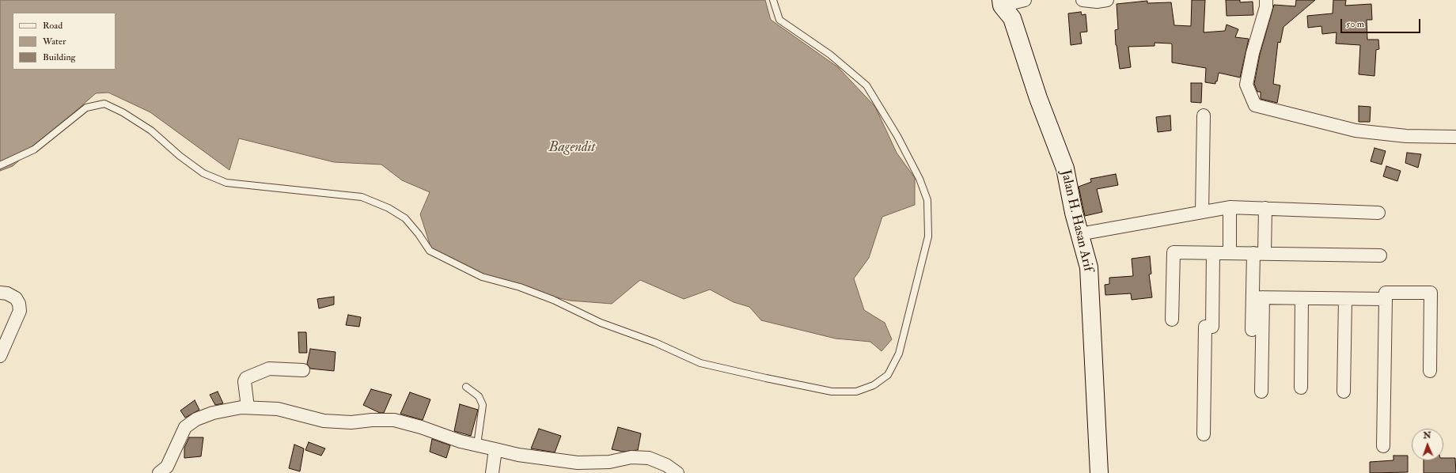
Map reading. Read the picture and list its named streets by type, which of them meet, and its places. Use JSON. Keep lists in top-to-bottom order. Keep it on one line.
{"streets":{"main road":["Jalan H. Hasan Arif"]},"water":["Bagendit"],"legend":["Road","Water","Building"],"scale_bar":"50 m","north":"top"}
